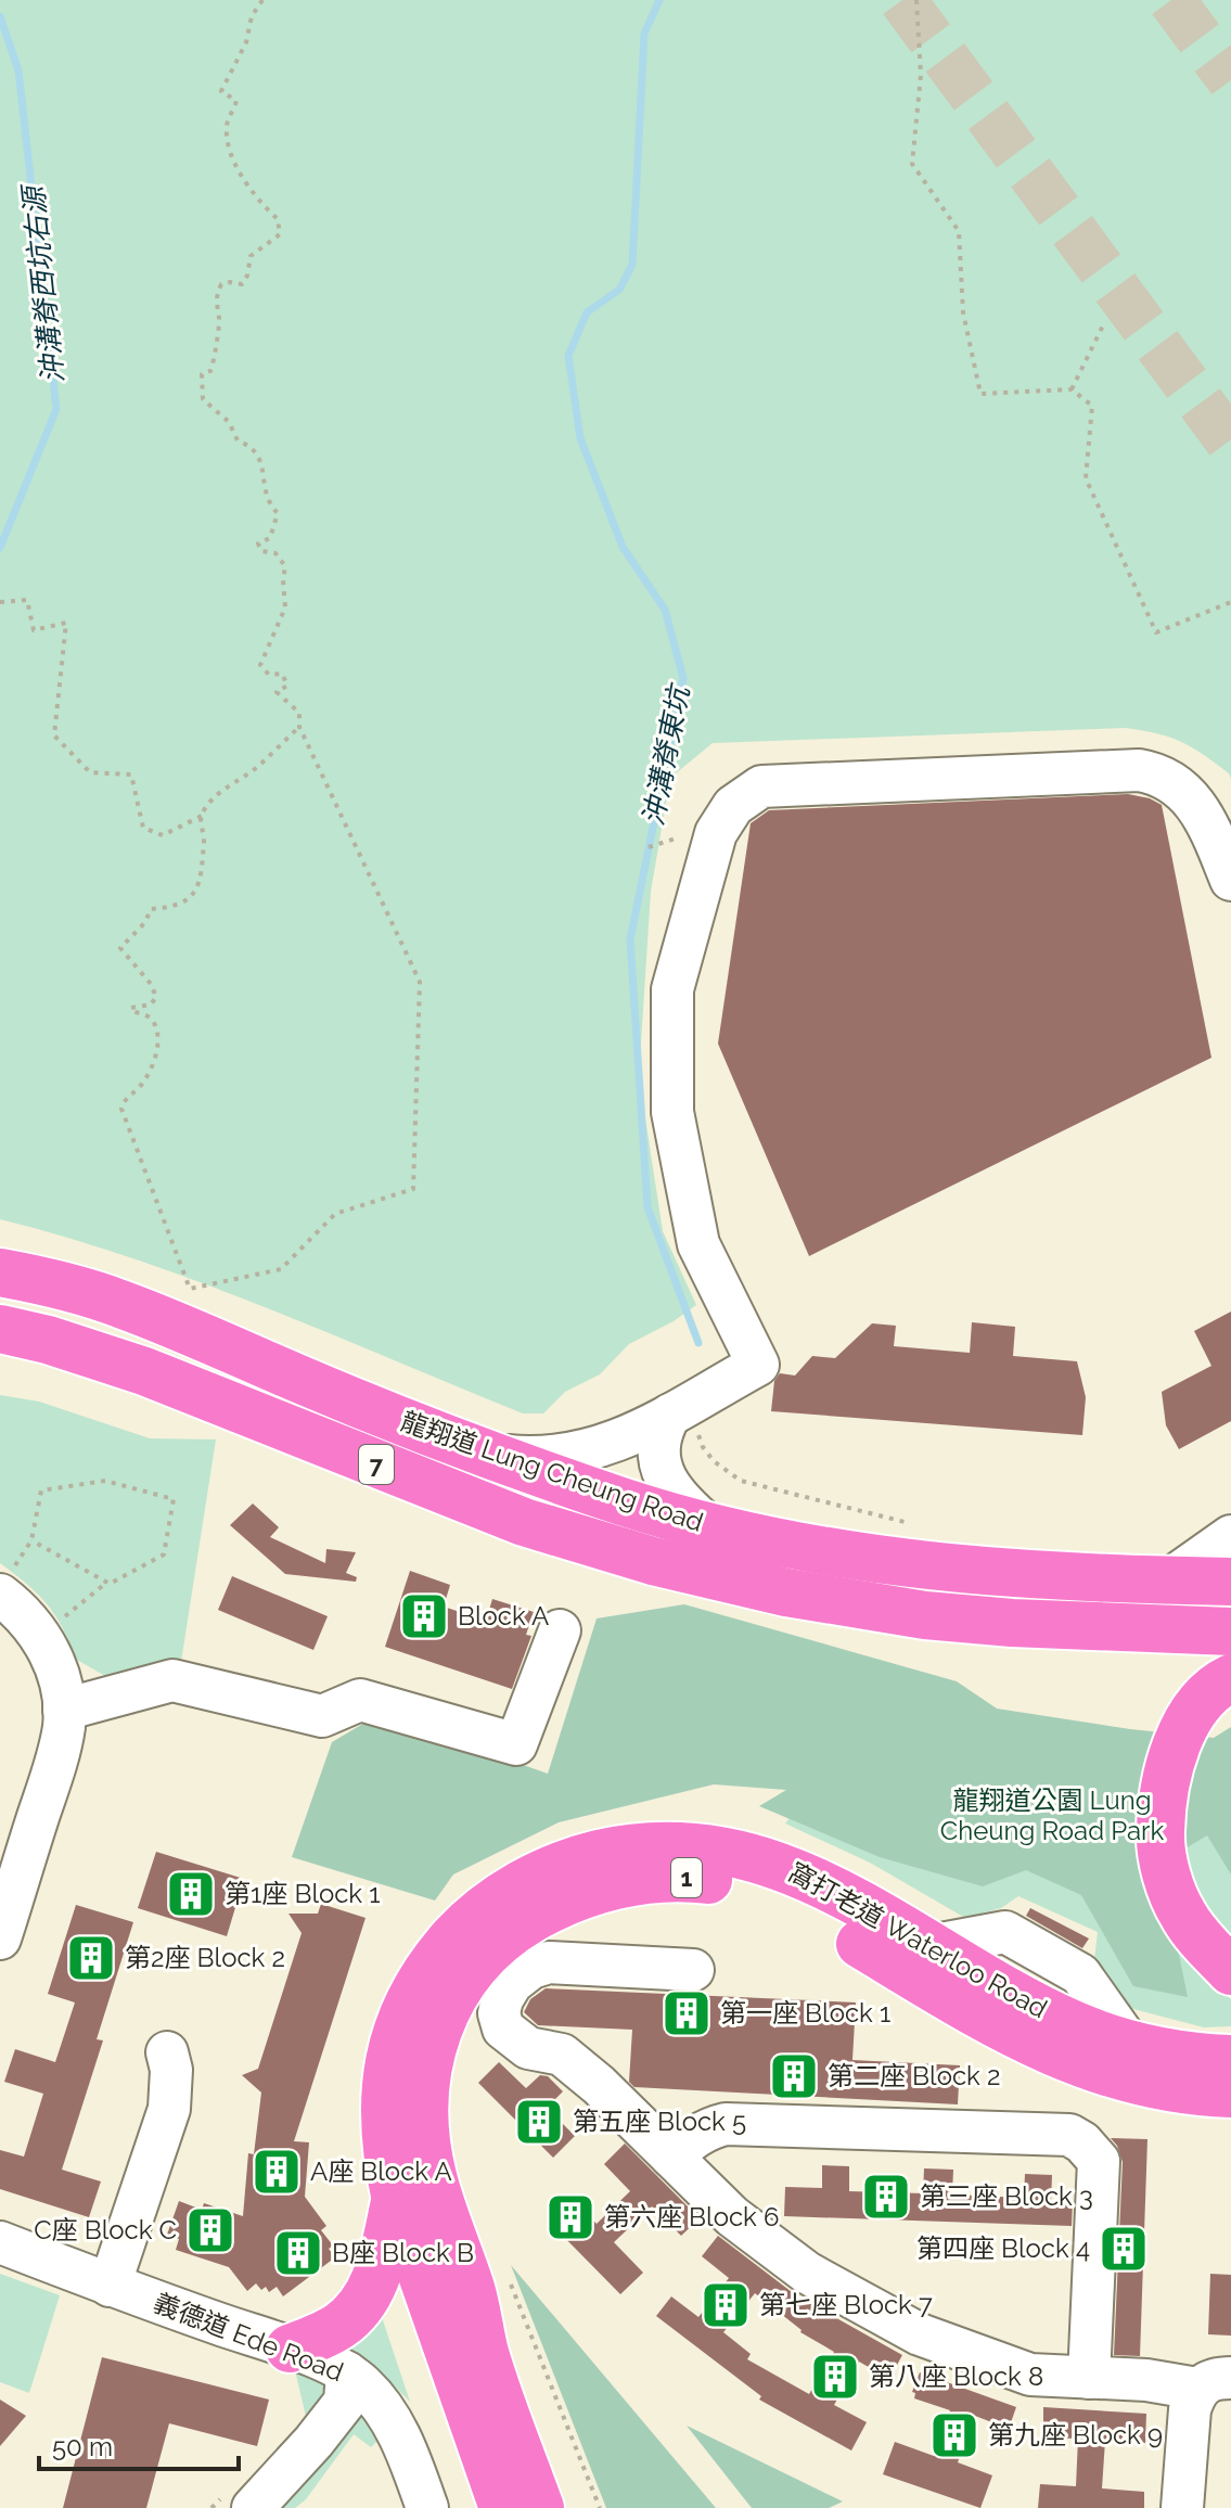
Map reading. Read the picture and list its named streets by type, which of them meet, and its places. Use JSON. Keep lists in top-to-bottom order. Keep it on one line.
{"streets":{"highway":["7","龍翔道 Lung Cheung Road","1","窩打老道 Waterloo Road"],"street":["義德道 Ede Road"]},"water":["沖溝脊西坑右源","沖溝脊東坑"],"parks":["龍翔道公園 Lung Cheung Road Park"],"places":{"building":["Block A","第1座 Block 1","第2座 Block 2","第一座 Block 1","第二座 Block 2","第五座 Block 5","A座 Block A","第三座 Block 3","第六座 Block 6","C座 Block C","第四座 Block 4","B座 Block B","第七座 Block 7","第八座 Block 8","第九座 Block 9"]},"scale_bar":"50 m"}
